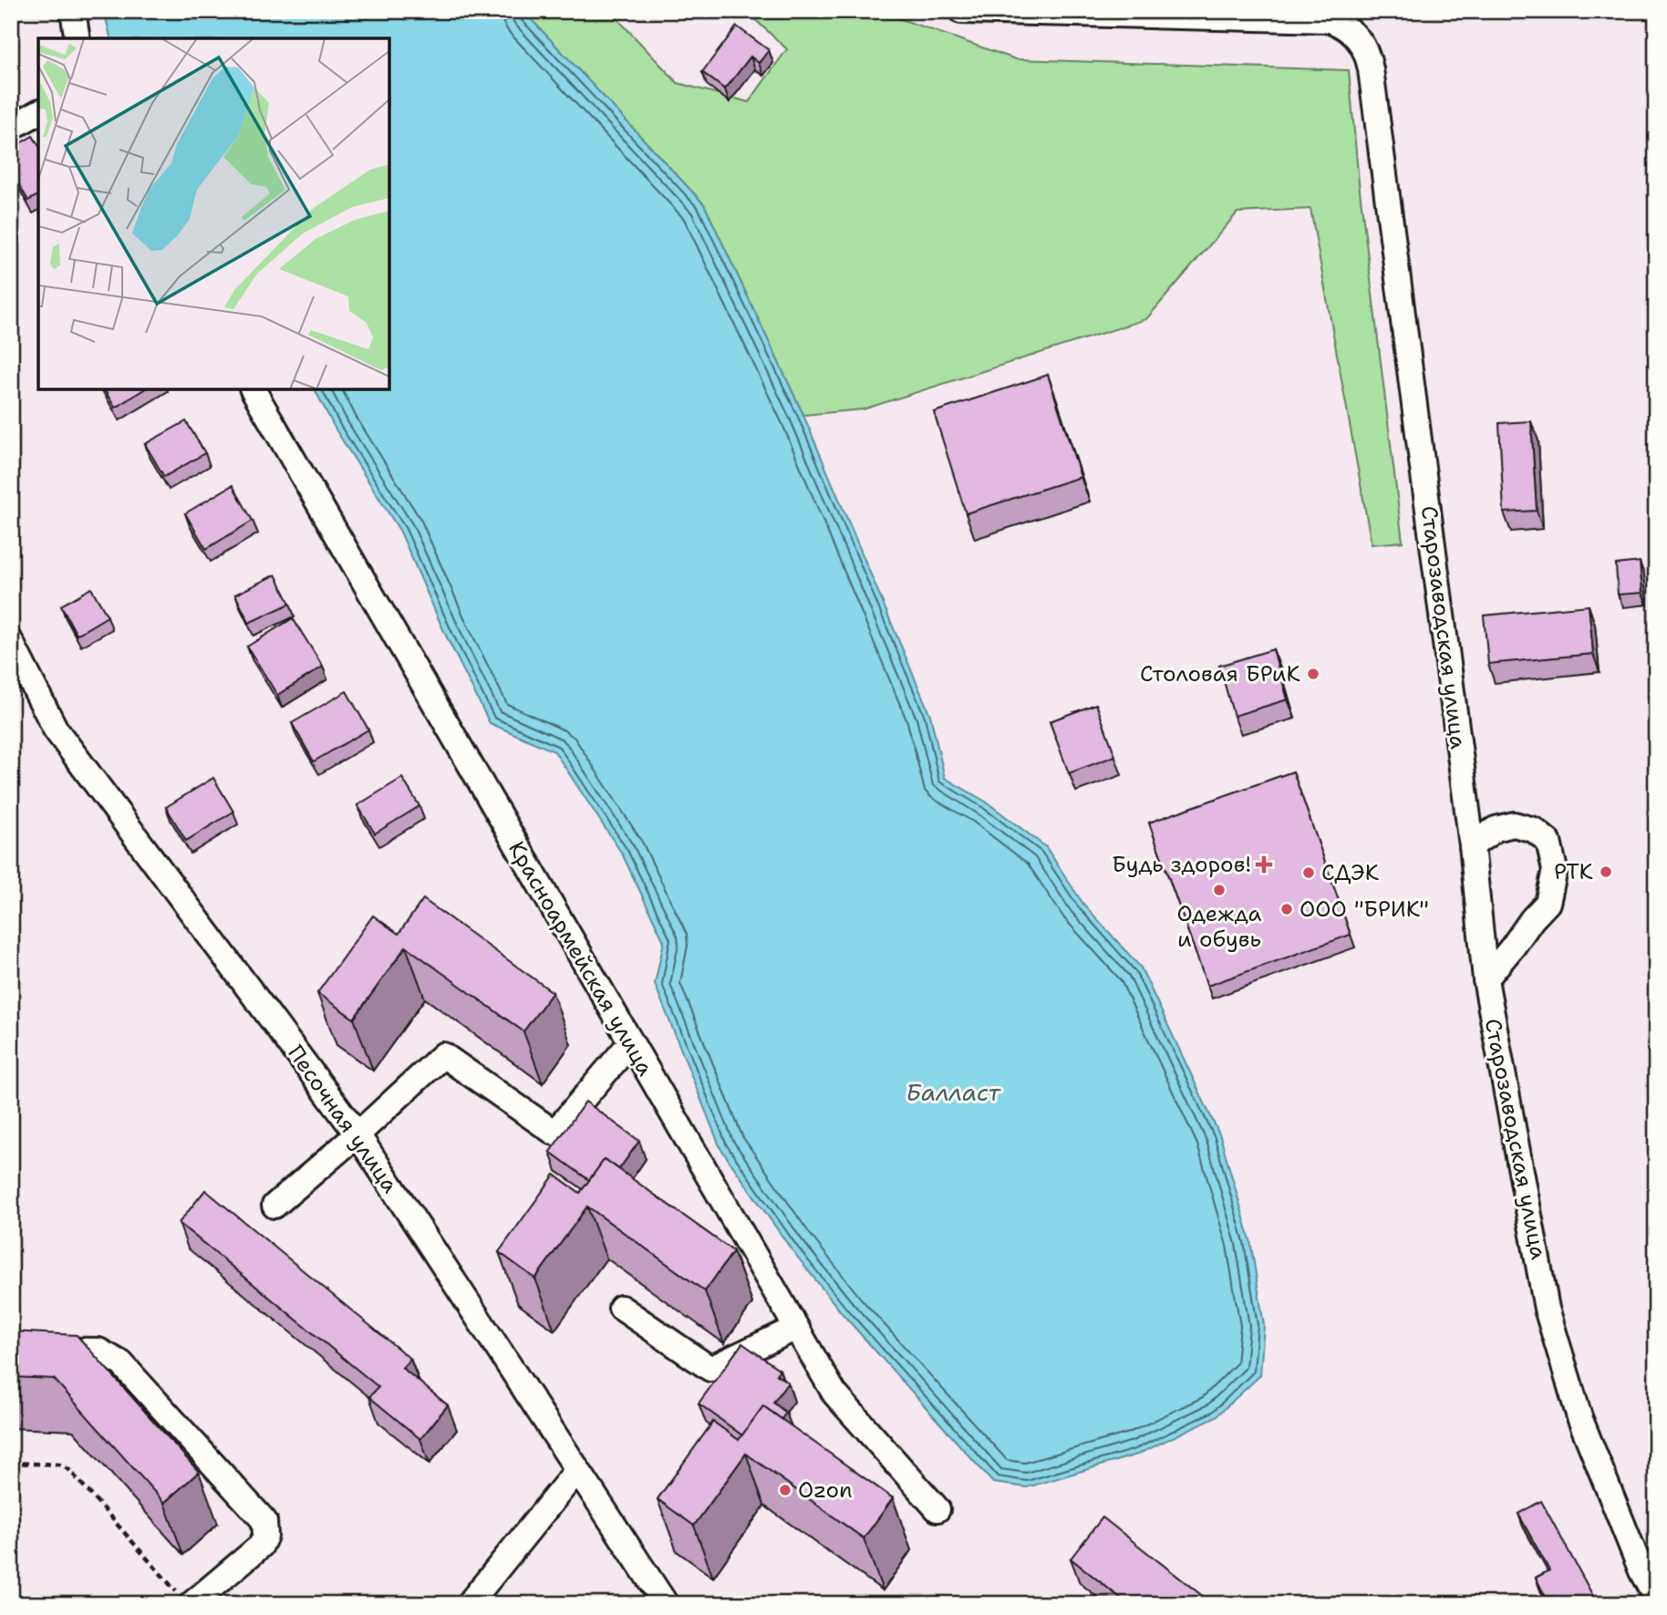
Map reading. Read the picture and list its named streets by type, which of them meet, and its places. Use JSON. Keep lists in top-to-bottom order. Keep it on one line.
{"streets":{"street":["Старозаводская улица","Красноармейская улица","Песочная улица"]},"water":["Балласт"],"places":{"other":["Столовая БРиК","РТК","СДЭК","Одежда и обувь","ООО \"БРИК\"","Ozon"],"health":["Будь здоров!"]}}
